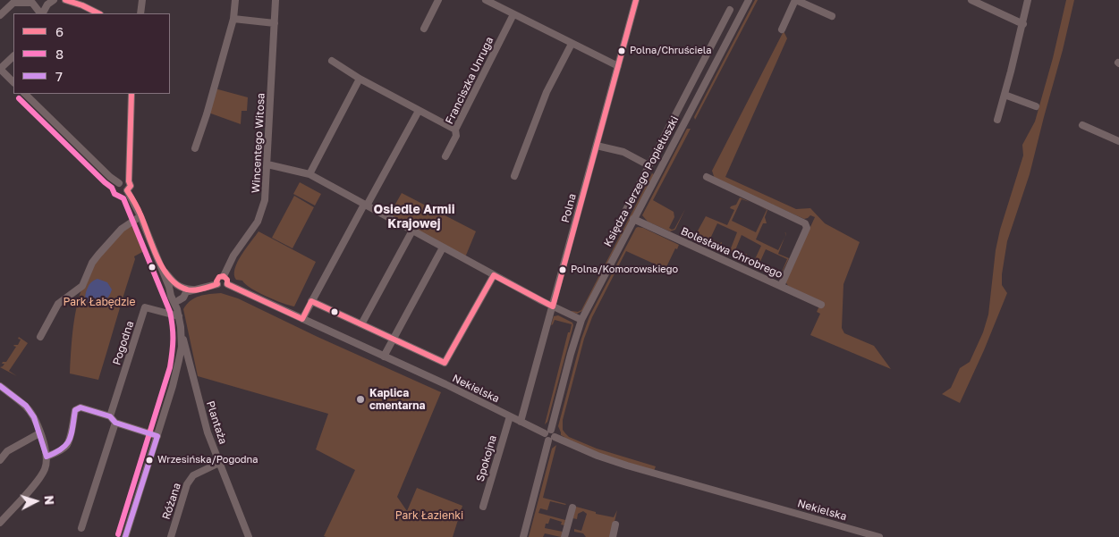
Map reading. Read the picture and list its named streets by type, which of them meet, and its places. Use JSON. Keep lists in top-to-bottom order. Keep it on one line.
{"streets":{"street":["Franciszka Unruga","Wincentego Witosa","Księdza Jerzego Popiełuszki","Polna","Bolesława Chrobrego","Pogodna","Nekielska","Plantaża","Spokojna","Różana"]},"crossings":[["Wincentego Witosa","Nekielska"],["Księdza Jerzego Popiełuszki","Bolesława Chrobrego"],["Księdza Jerzego Popiełuszki","Nekielska"],["Polna","Nekielska"],["Nekielska","Spokojna"],["Plantaża","Różana"]],"districts":["Osiedle Armii Krajowej"],"parks":["Park Łabędzie","Park Łazienki"],"places":["Polna/Chruściela","Polna/Komorowskiego","Kaplica cmentarna","Wrzesińska/Pogodna"],"lines":["transit line 6","transit line 8","transit line 7"],"legend":["6","8","7"],"north":"right"}
